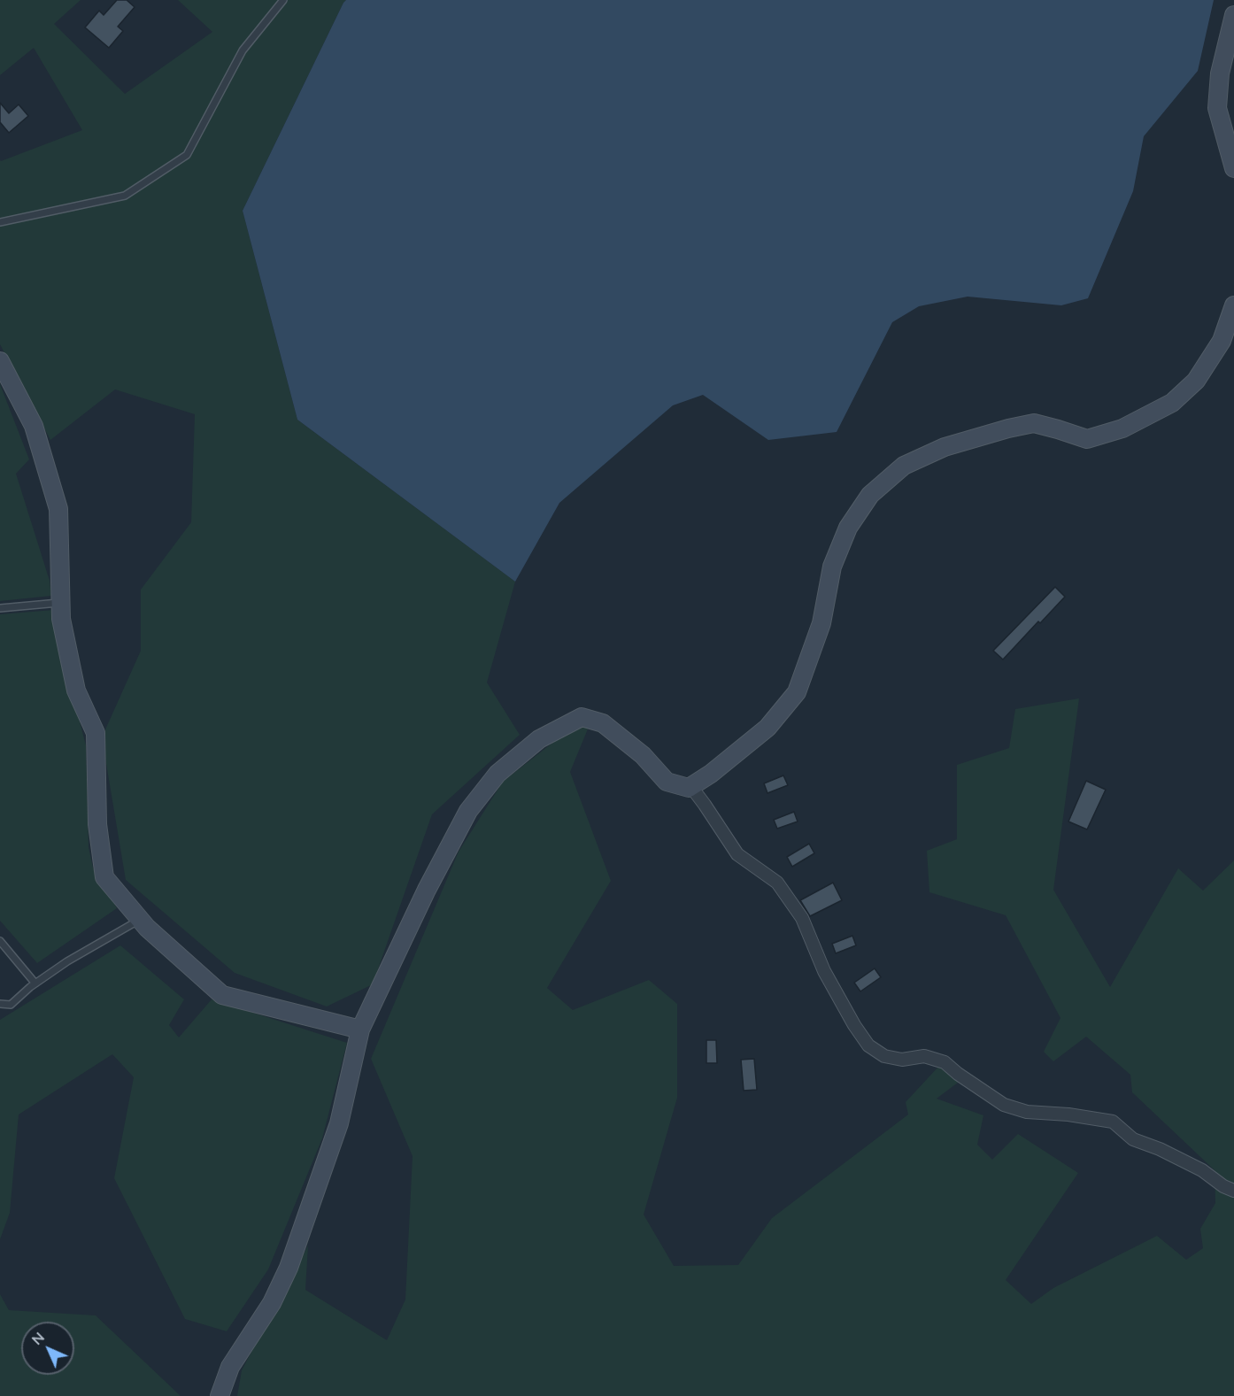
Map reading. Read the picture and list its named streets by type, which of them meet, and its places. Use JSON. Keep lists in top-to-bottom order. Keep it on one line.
{"north":"top left"}
